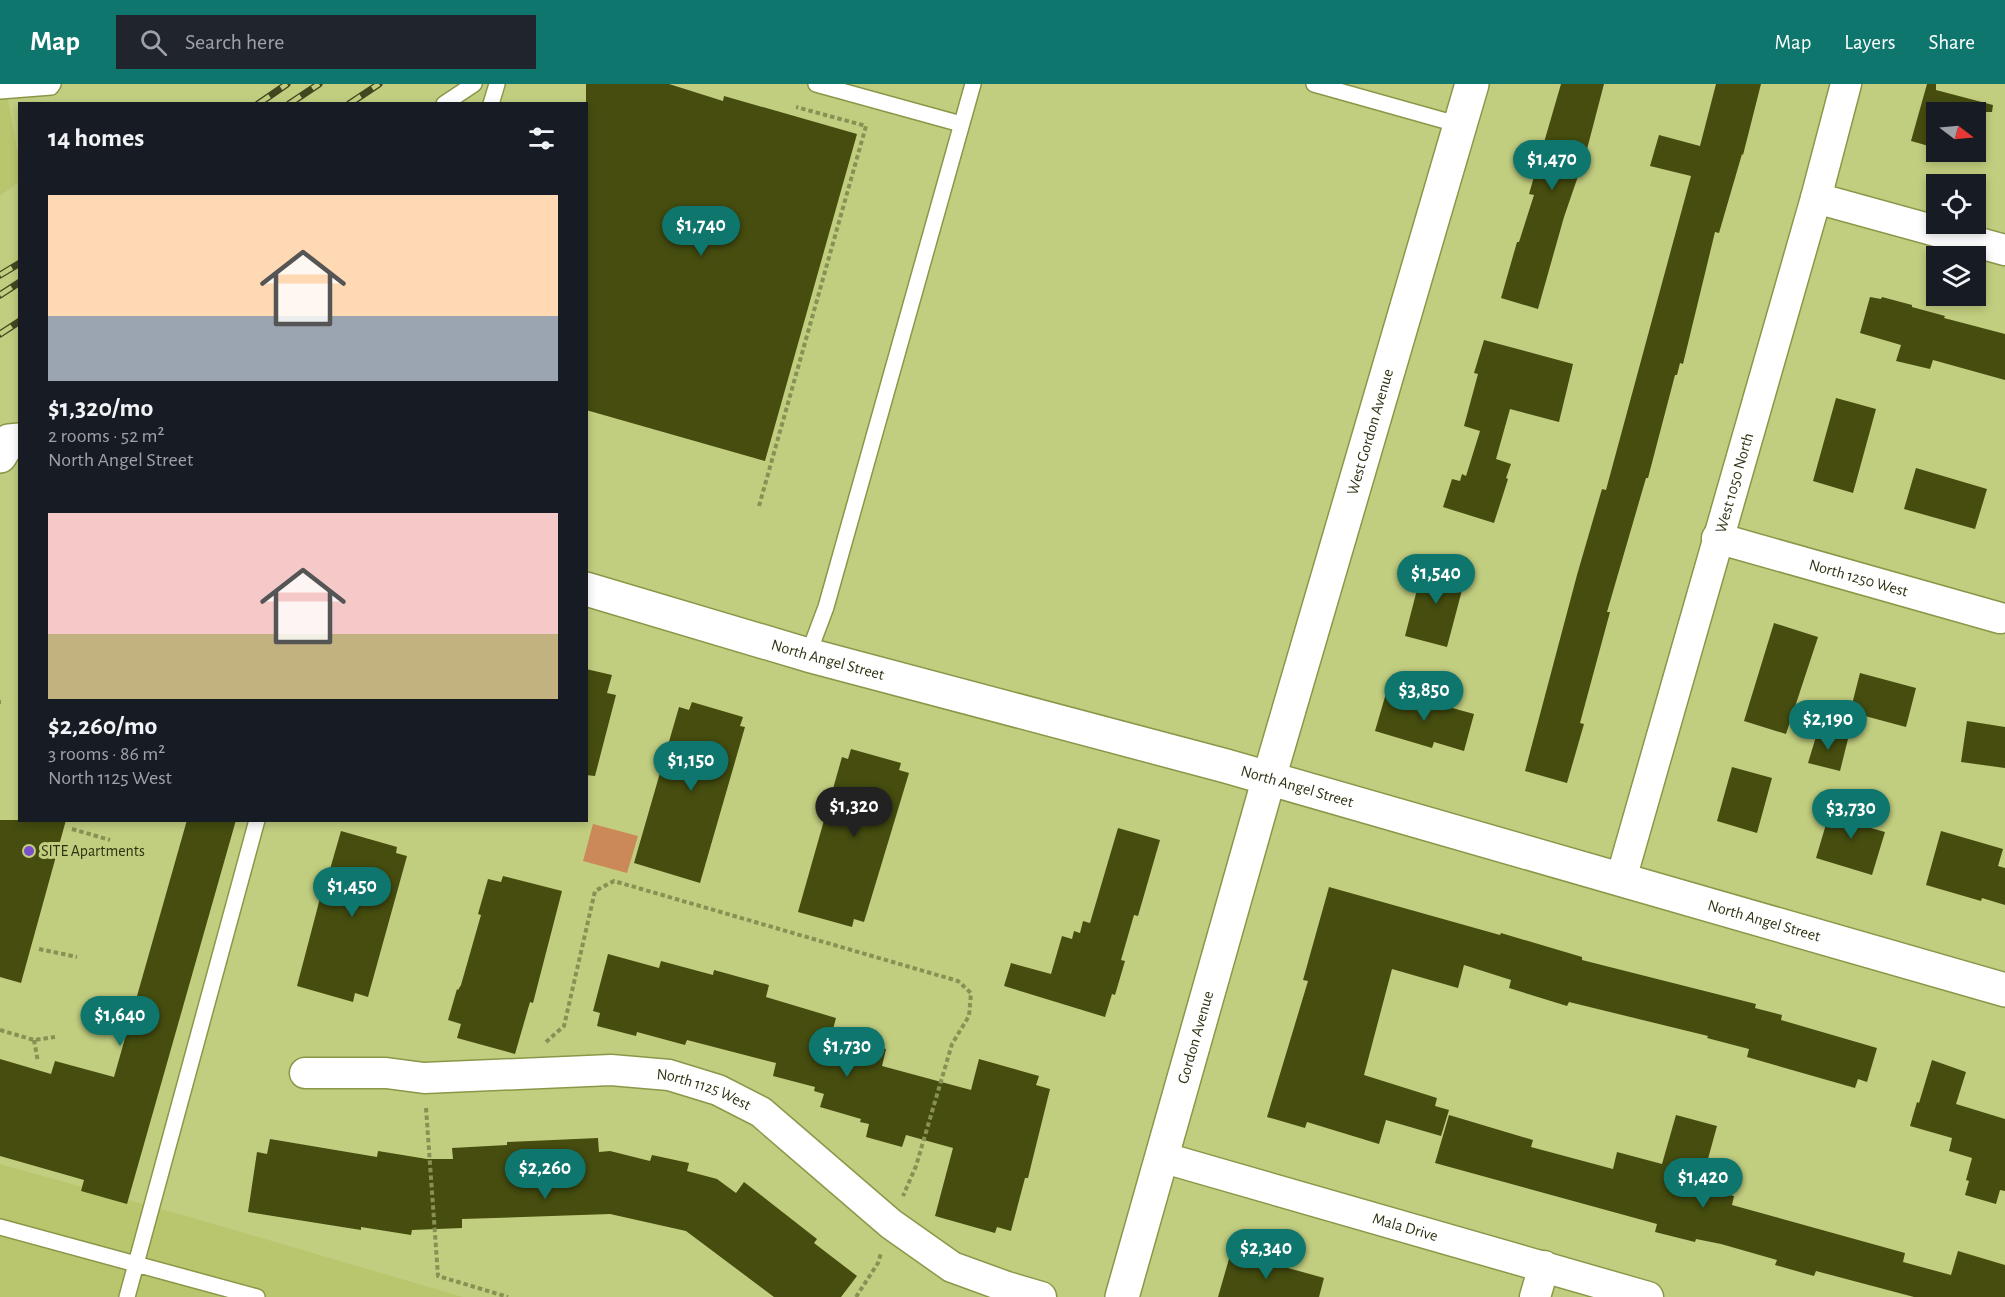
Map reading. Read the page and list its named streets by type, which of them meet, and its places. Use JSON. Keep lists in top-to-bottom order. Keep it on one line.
{"streets":{"street":["West Gordon Avenue","West 1050 North","North 1250 West","North Angel Street","Gordon Avenue","North 1125 West","Mala Drive"]},"crossings":[["West Gordon Avenue","North Angel Street"],["West Gordon Avenue","Gordon Avenue"],["West 1050 North","North 1250 West"],["West 1050 North","North Angel Street"],["North Angel Street","Gordon Avenue"],["Gordon Avenue","Mala Drive"]],"places":["SITE Apartments"],"north":"right","page":{"header":"Map","search":"Search here","nav":["Map","Layers","Share"],"heading":"14 homes","price":["$1,470","$1,740","$1,540","$3,850","$2,190","$1,150","$1,320","$3,730","$1,450","$1,640","$1,730","$2,260","$1,420","$2,340"],"list":[{"name":"$1,320/mo","note":"2 rooms · 52 m² · North Angel Street"},{"name":"$2,260/mo","note":"3 rooms · 86 m² · North 1125 West"}]}}
